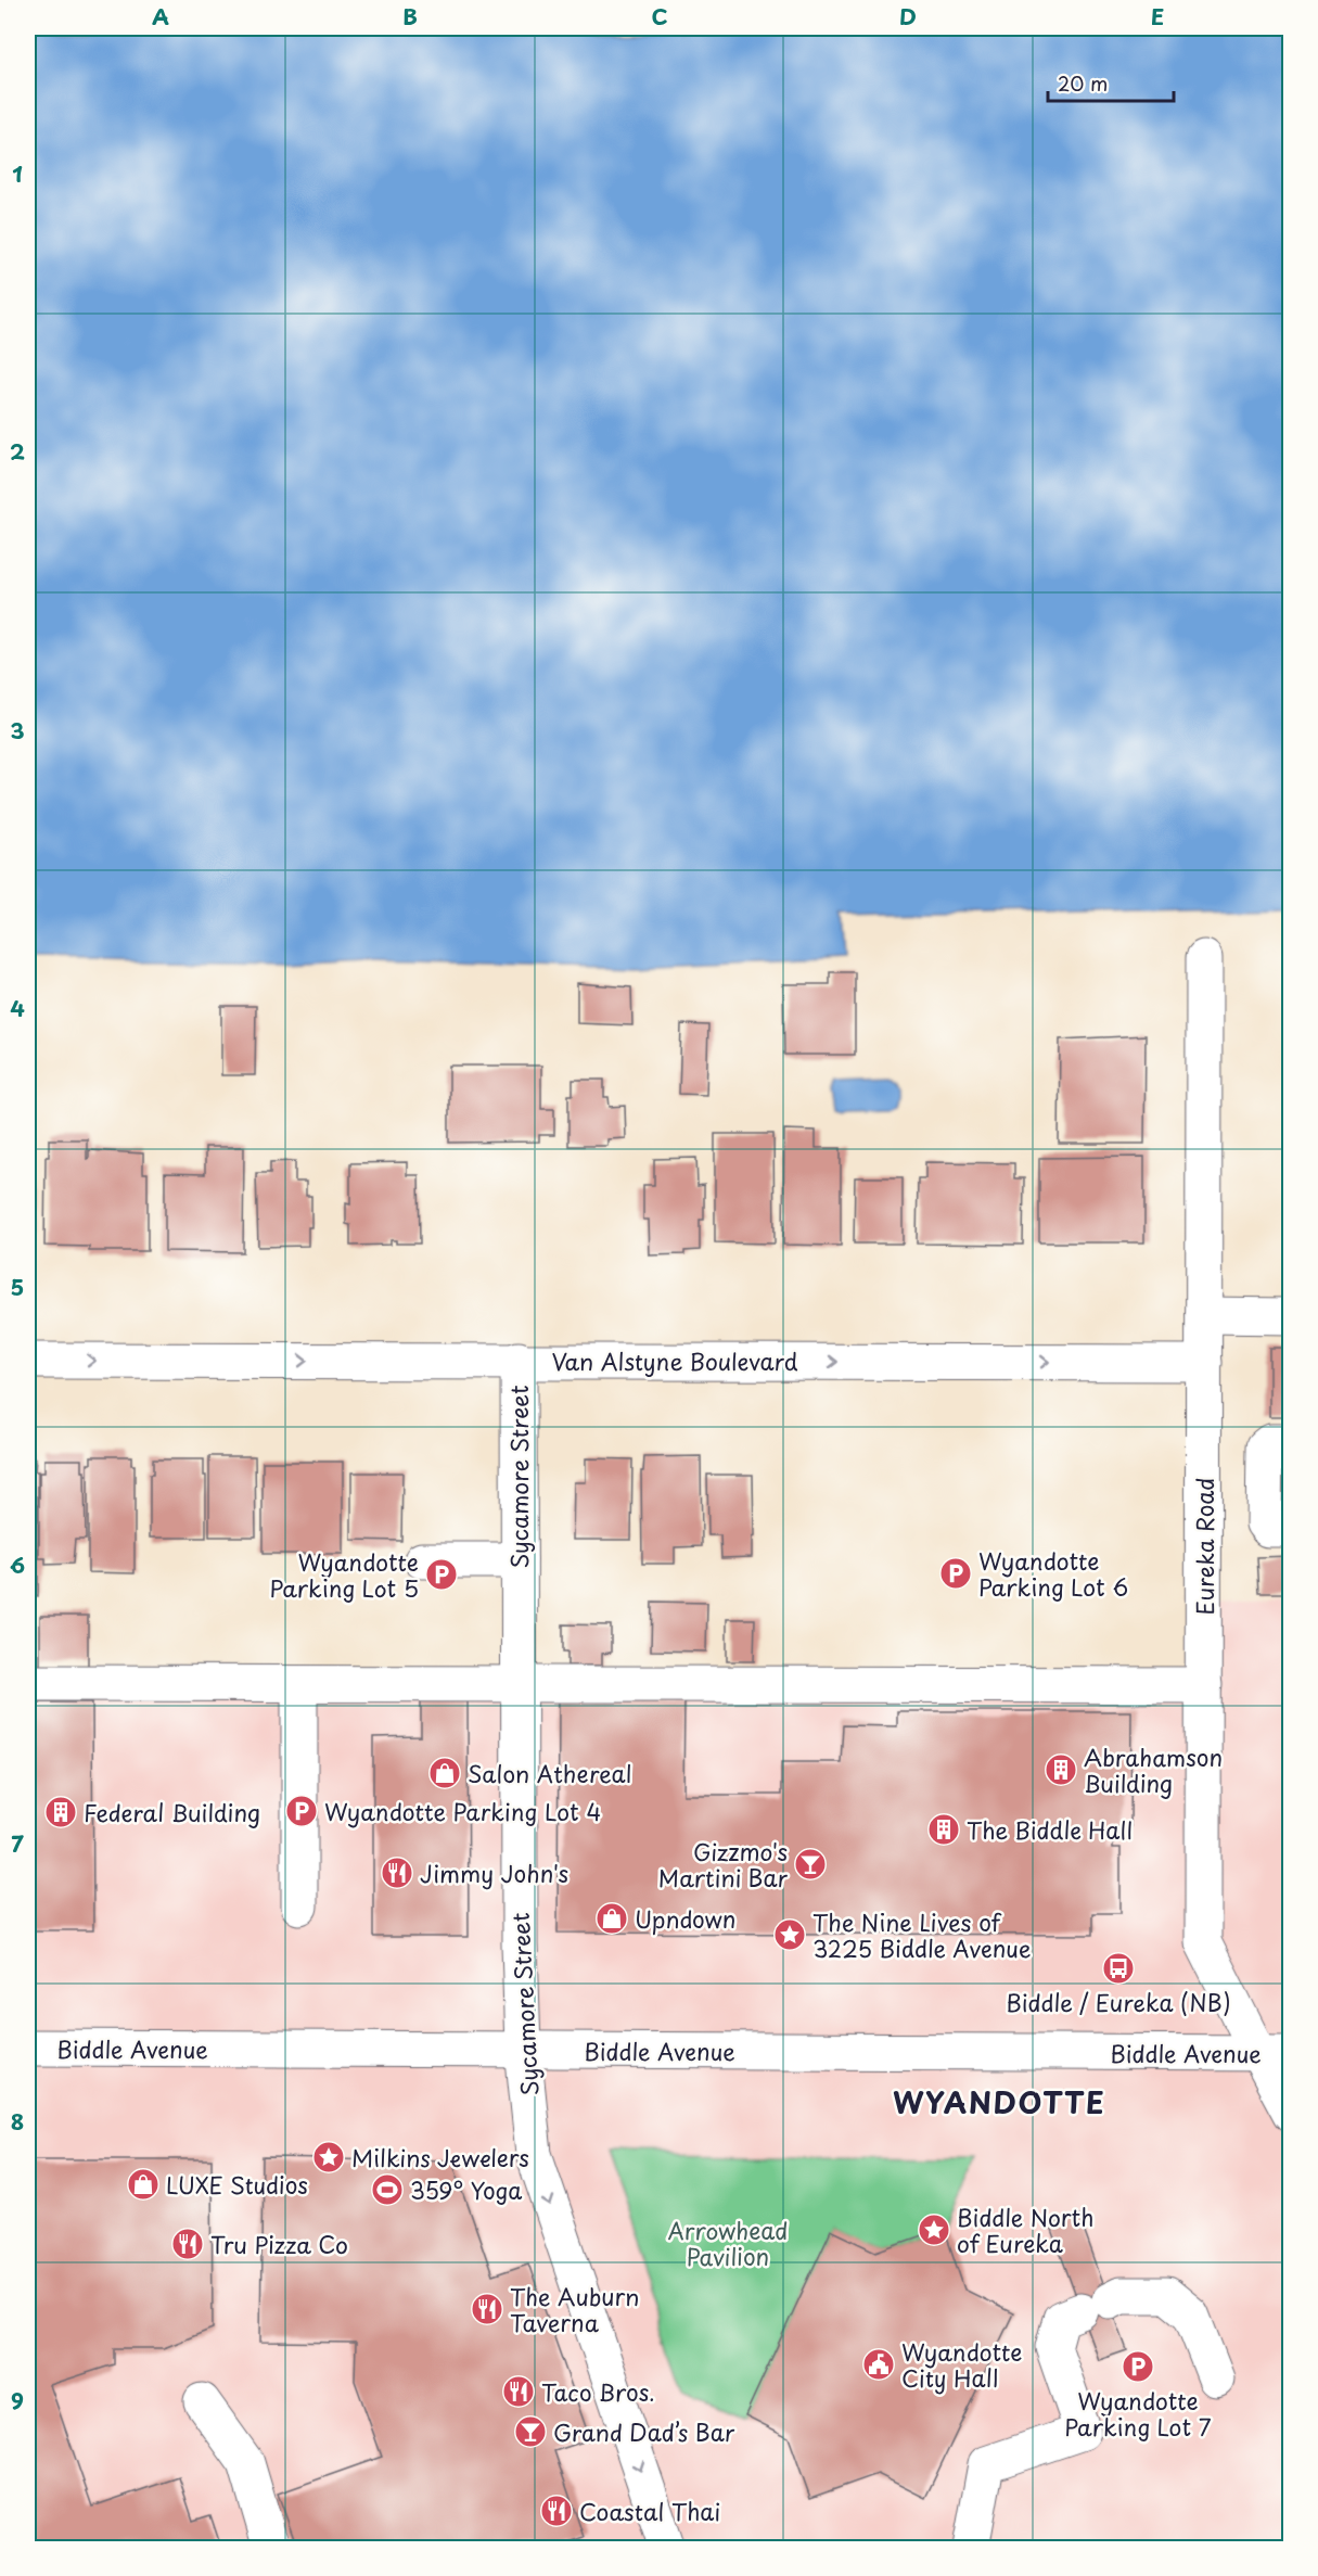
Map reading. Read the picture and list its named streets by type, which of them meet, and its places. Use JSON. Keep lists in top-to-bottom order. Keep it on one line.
{"streets":{"street":["Van Alstyne Boulevard","Sycamore Street","Eureka Road","Biddle Avenue"]},"crossings":[["Van Alstyne Boulevard","Sycamore Street"],["Van Alstyne Boulevard","Eureka Road"],["Sycamore Street","Biddle Avenue"],["Eureka Road","Biddle Avenue"]],"one_way":["Van Alstyne Boulevard","Sycamore Street"],"districts":["WYANDOTTE"],"parks":["Arrowhead Pavilion"],"places":{"parking":["Wyandotte Parking Lot 6","Wyandotte Parking Lot 5","Wyandotte Parking Lot 4","Wyandotte Parking Lot 7"],"building":["Abrahamson Building","Federal Building","The Biddle Hall"],"shop":["Salon Athereal","Upndown","LUXE Studios"],"bar":["Gizzmo's Martini Bar","Grand Dad’s Bar"],"restaurant":["Jimmy John's","Tru Pizza Co","The Auburn Taverna","Taco Bros.","Coastal Thai"],"place":["The Nine Lives of 3225 Biddle Avenue","Milkins Jewelers","Biddle North of Eureka"],"bus stop":["Biddle / Eureka (NB)"],"sports":["359° Yoga"],"public building":["Wyandotte City Hall"]},"scale_bar":"20 m","grid":{"columns":["A","B","C","D","E"],"rows":["1","2","3","4","5","6","7","8","9"]}}
